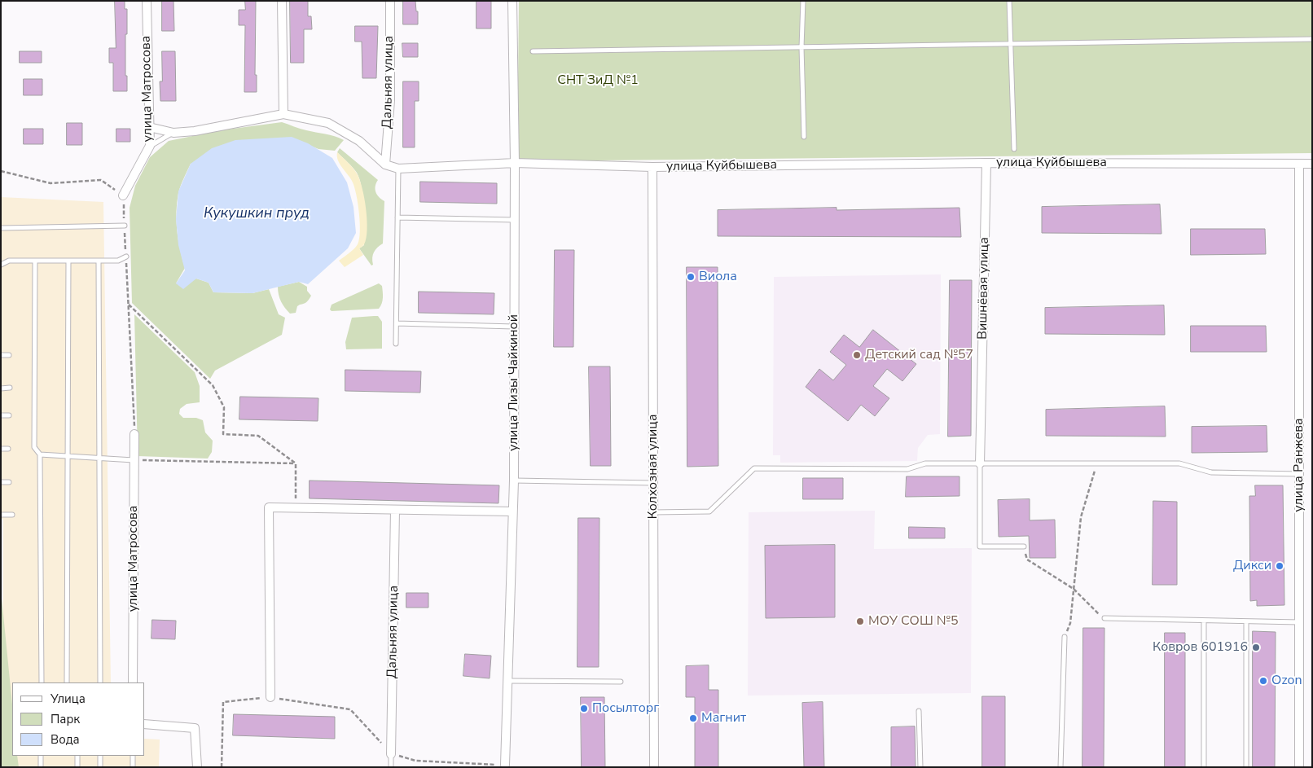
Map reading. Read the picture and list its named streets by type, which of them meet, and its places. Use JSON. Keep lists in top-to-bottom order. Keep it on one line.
{"streets":{"street":["Дальняя улица","улица Матросова","улица Куйбышева","Вишнёвая улица","улица Лизы Чайкиной","улица Ранжева","Колхозная улица"]},"crossings":[["Дальняя улица","улица Куйбышева"],["улица Матросова","улица Куйбышева"],["улица Куйбышева","Вишнёвая улица"],["улица Куйбышева","улица Лизы Чайкиной"],["улица Куйбышева","улица Ранжева"],["улица Куйбышева","Колхозная улица"]],"water":["Кукушкин пруд"],"parks":["СНТ ЗиД №1"],"places":["Виола","Детский сад №57","Дикси","МОУ СОШ №5","Ковров 601916","Ozon","Посылторг","Магнит"],"legend":["Улица","Парк","Вода"]}
